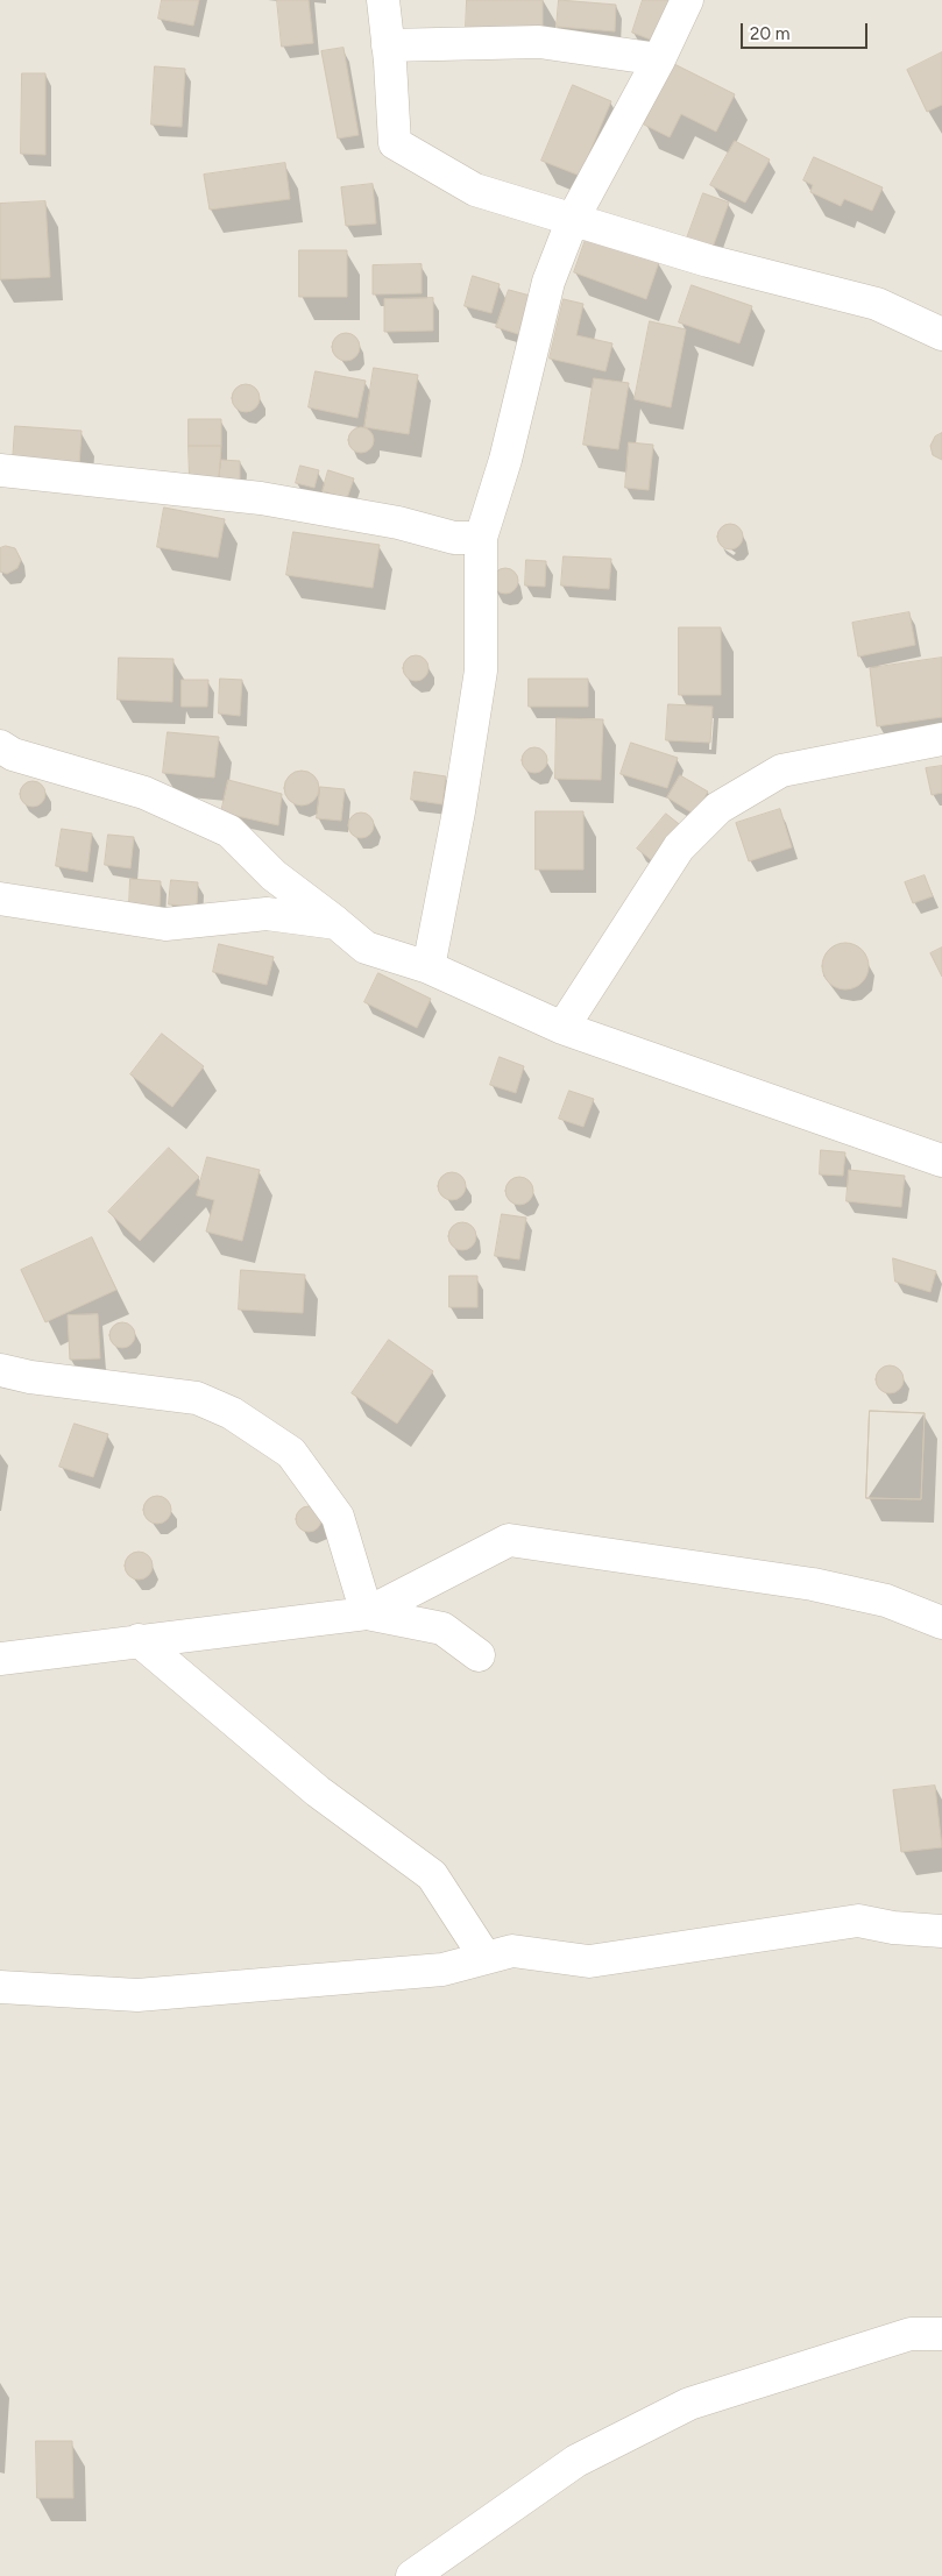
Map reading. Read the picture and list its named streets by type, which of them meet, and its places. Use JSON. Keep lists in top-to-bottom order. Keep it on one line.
{"scale_bar":"20 m"}
